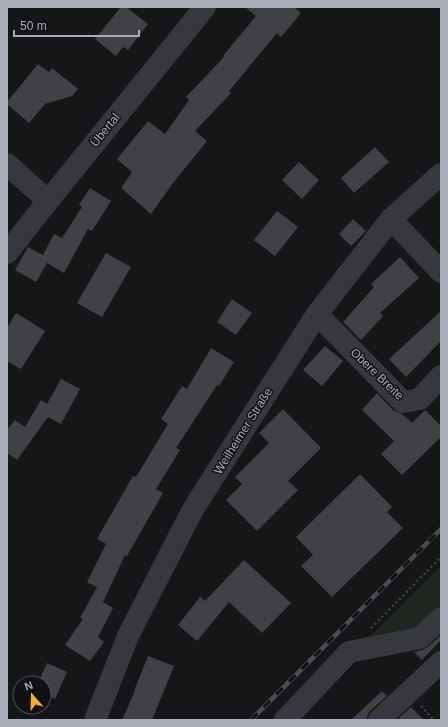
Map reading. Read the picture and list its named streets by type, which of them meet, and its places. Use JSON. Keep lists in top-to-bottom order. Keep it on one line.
{"streets":{"street":["Übertal","Obere Breite","Weilheimer Straße"]},"crossings":[["Obere Breite","Weilheimer Straße"]],"scale_bar":"50 m","north":"top"}
